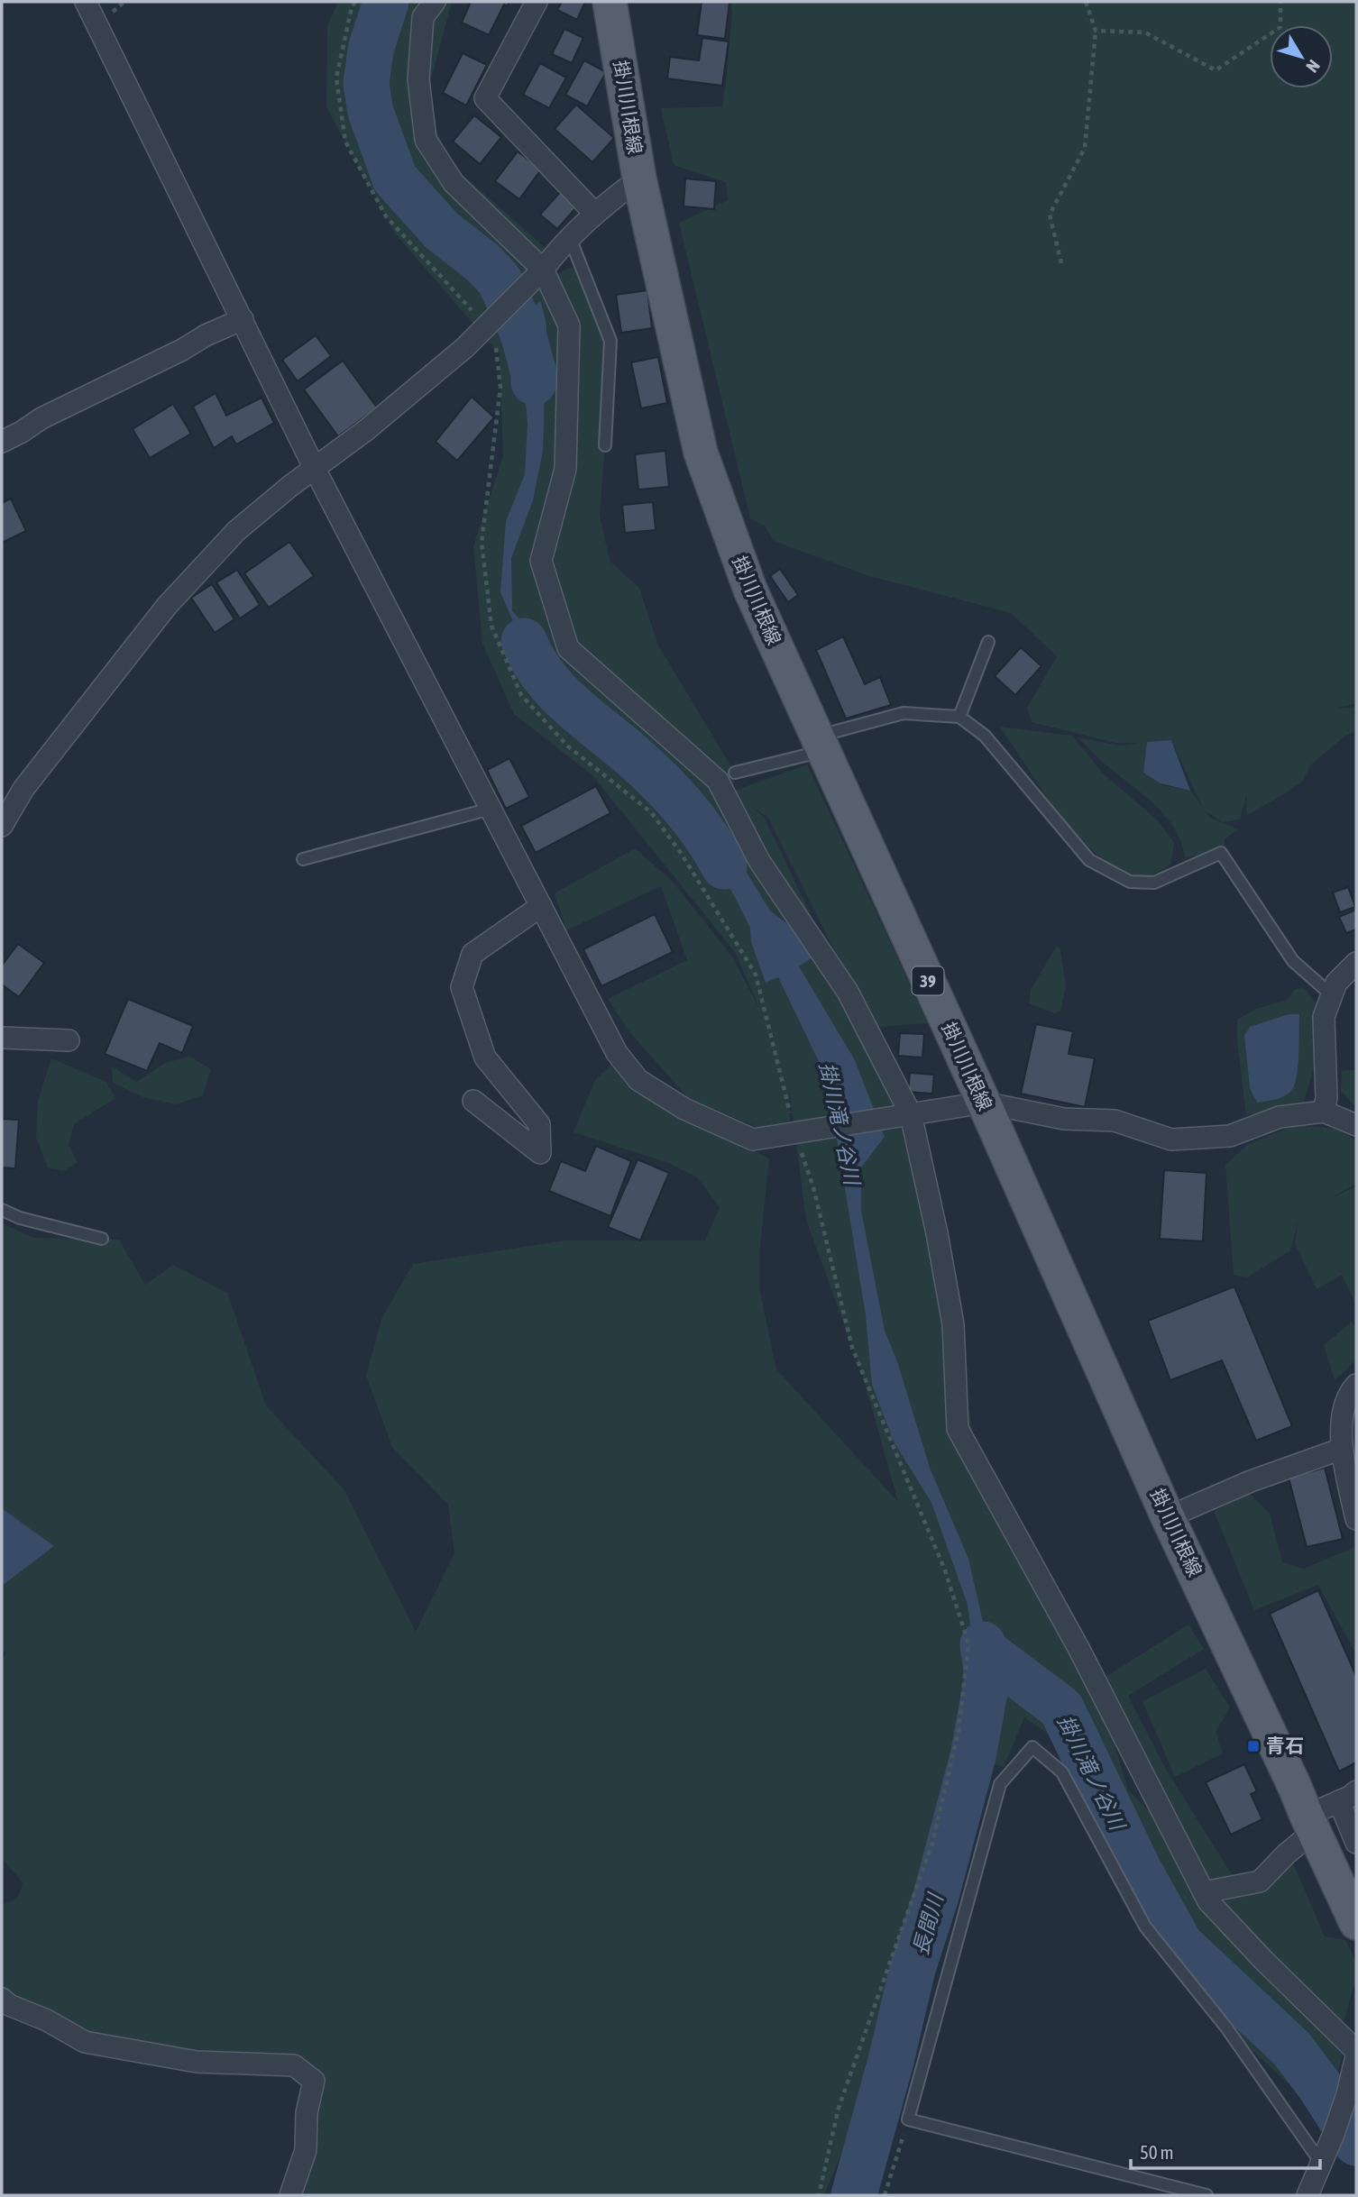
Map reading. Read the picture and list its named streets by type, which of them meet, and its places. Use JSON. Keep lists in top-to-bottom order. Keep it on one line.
{"streets":{"main road":["掛川川根線","39"]},"water":["掛川滝ノ谷川","長間川"],"places":{"transit":["青石"]},"scale_bar":"50 m","north":"bottom right"}
